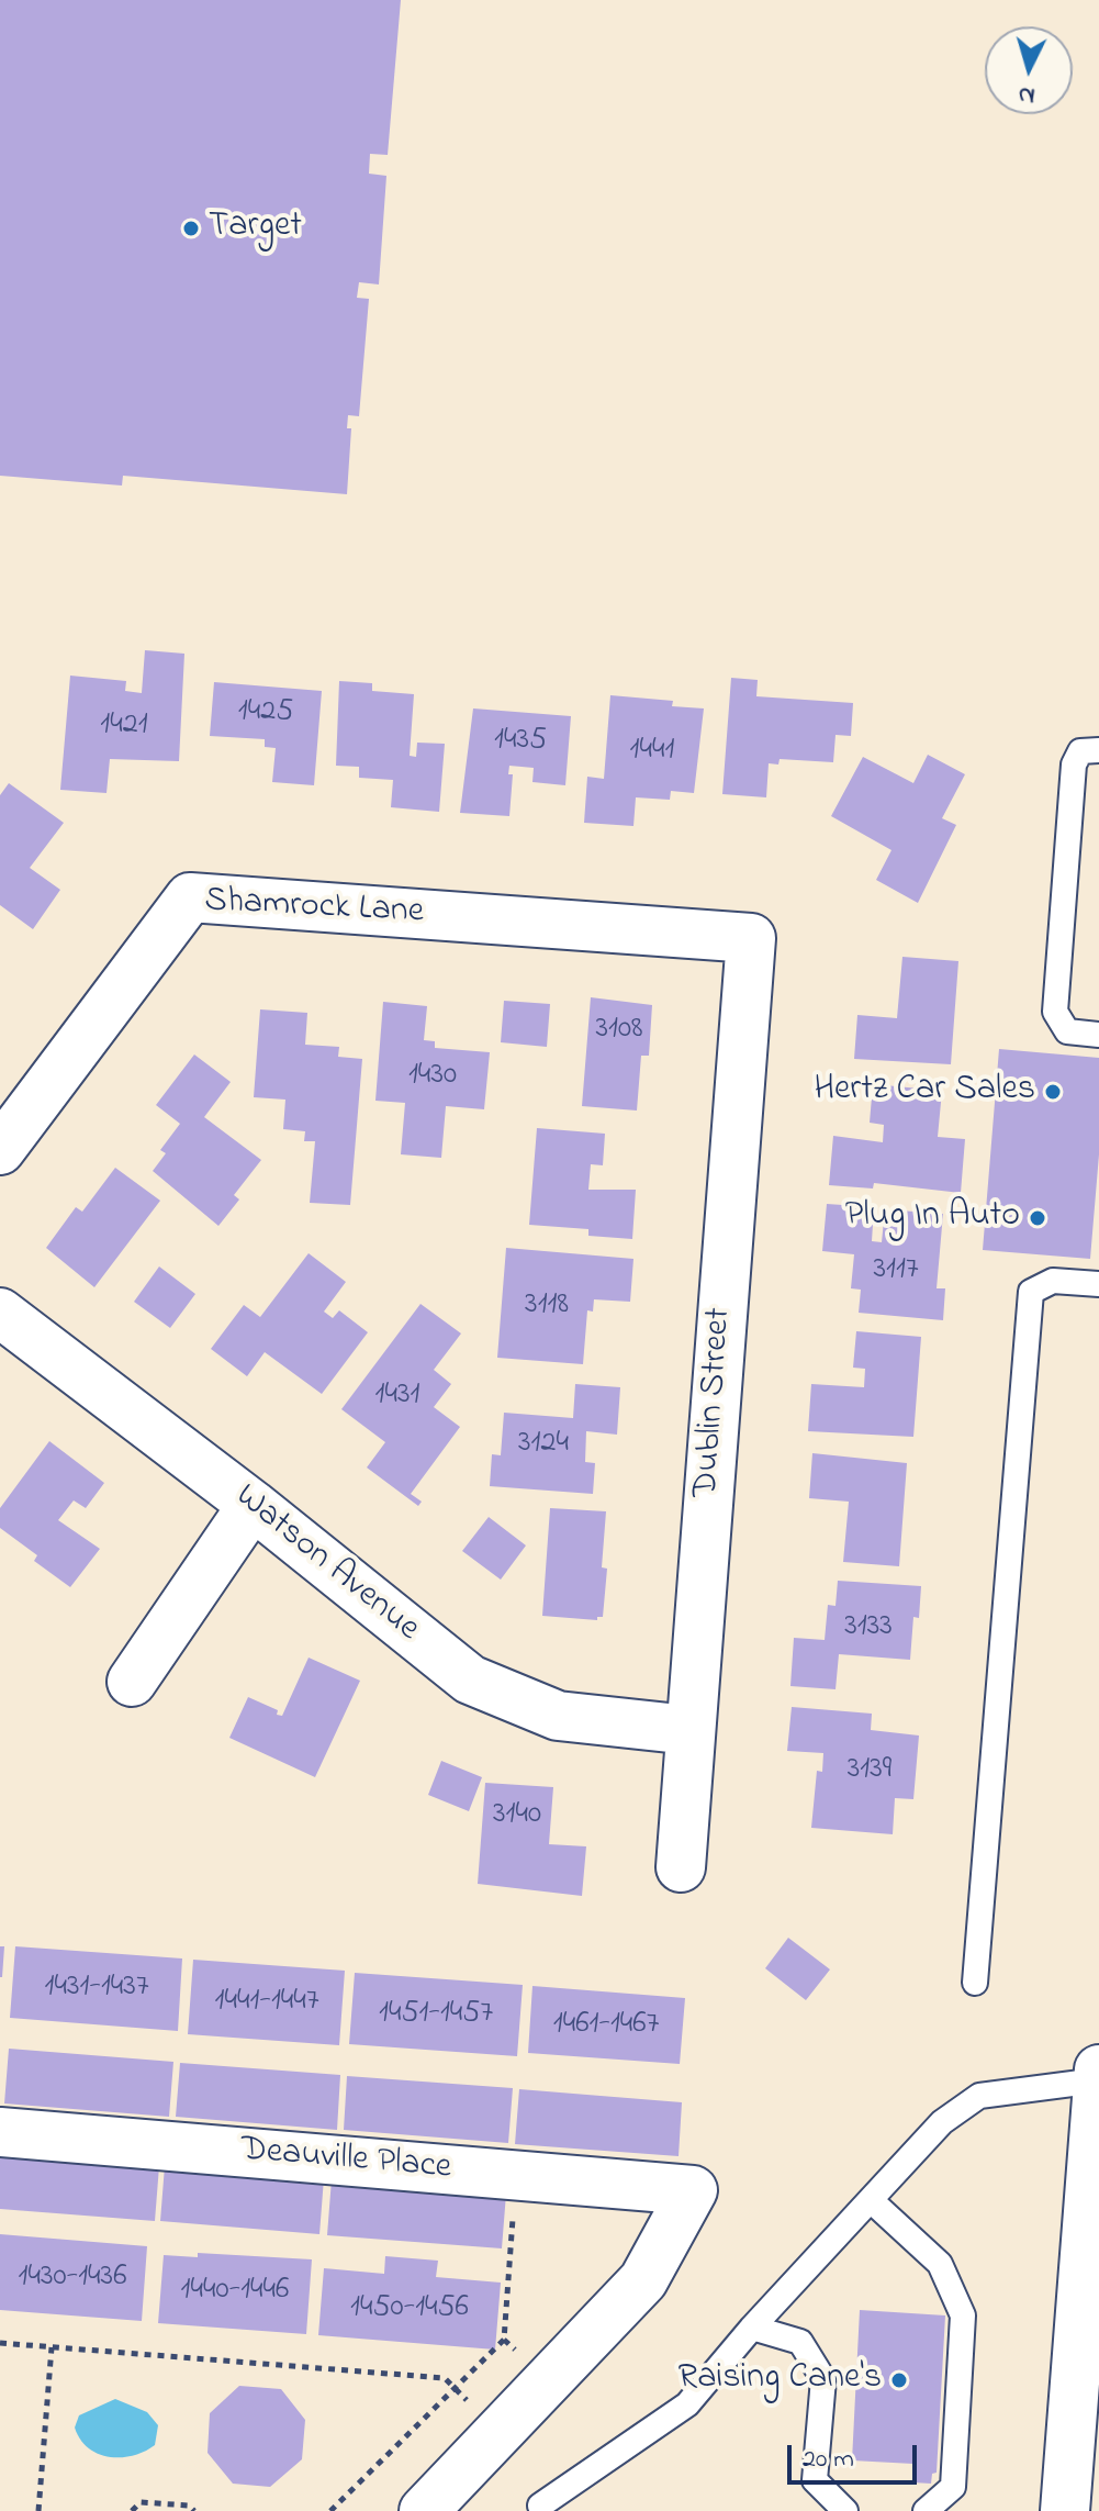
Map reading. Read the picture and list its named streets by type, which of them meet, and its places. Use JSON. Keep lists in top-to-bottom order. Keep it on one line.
{"streets":{"street":["Shamrock Lane","Dublin Street","Watson Avenue","Deauville Place"]},"crossings":[["Shamrock Lane","Dublin Street"],["Dublin Street","Watson Avenue"]],"places":["Target","Hertz Car Sales","Plug In Auto","Raising Cane's"],"house_numbers":["1425","1421","1435","1441","3108","1430","3117","3118","1431","3124","3133","3139","3140","1431-1437","1441-1447","1451-1457","1461-1467","1430-1436","1440-1446","1450-1456"],"scale_bar":"20 m","north":"bottom"}
